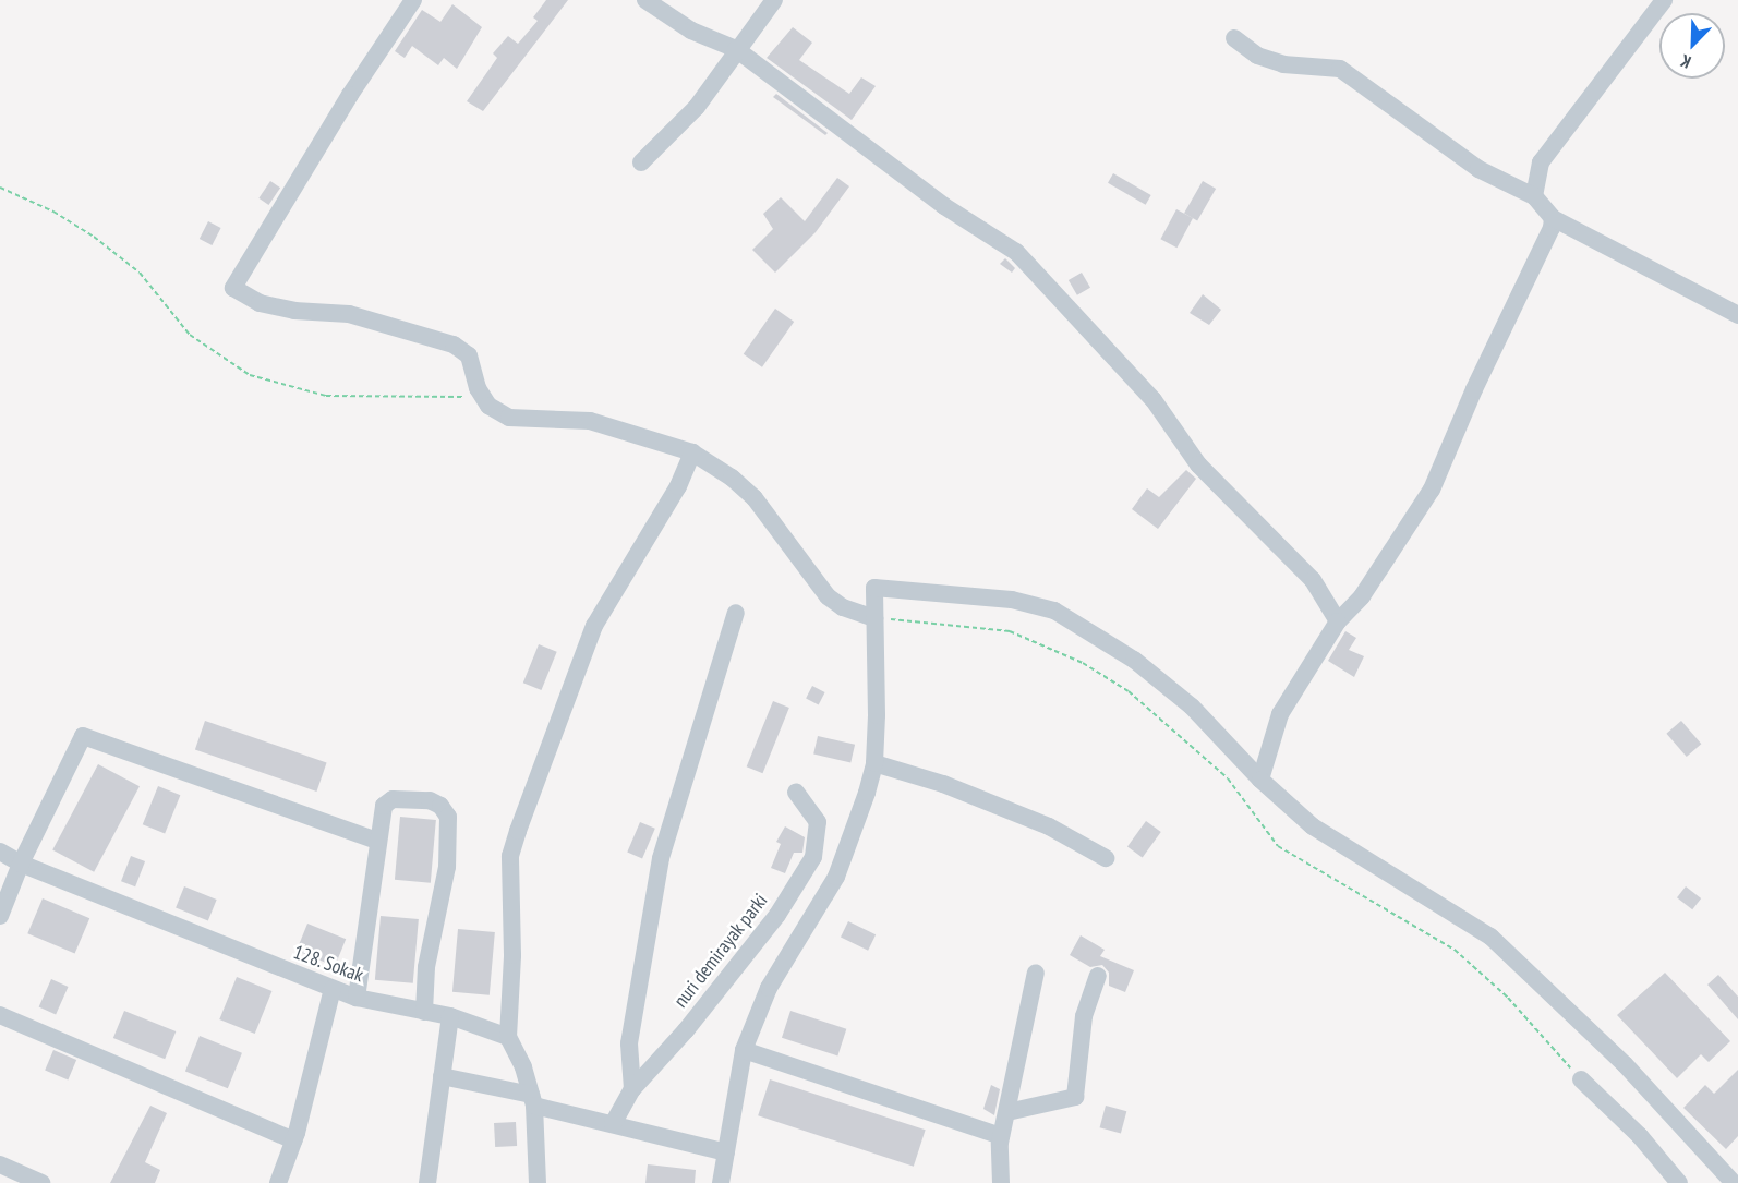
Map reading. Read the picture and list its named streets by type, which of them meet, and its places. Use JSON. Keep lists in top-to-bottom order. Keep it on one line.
{"streets":{"street":["nuri demirayak parki","128. Sokak"]},"north":"bottom left"}
